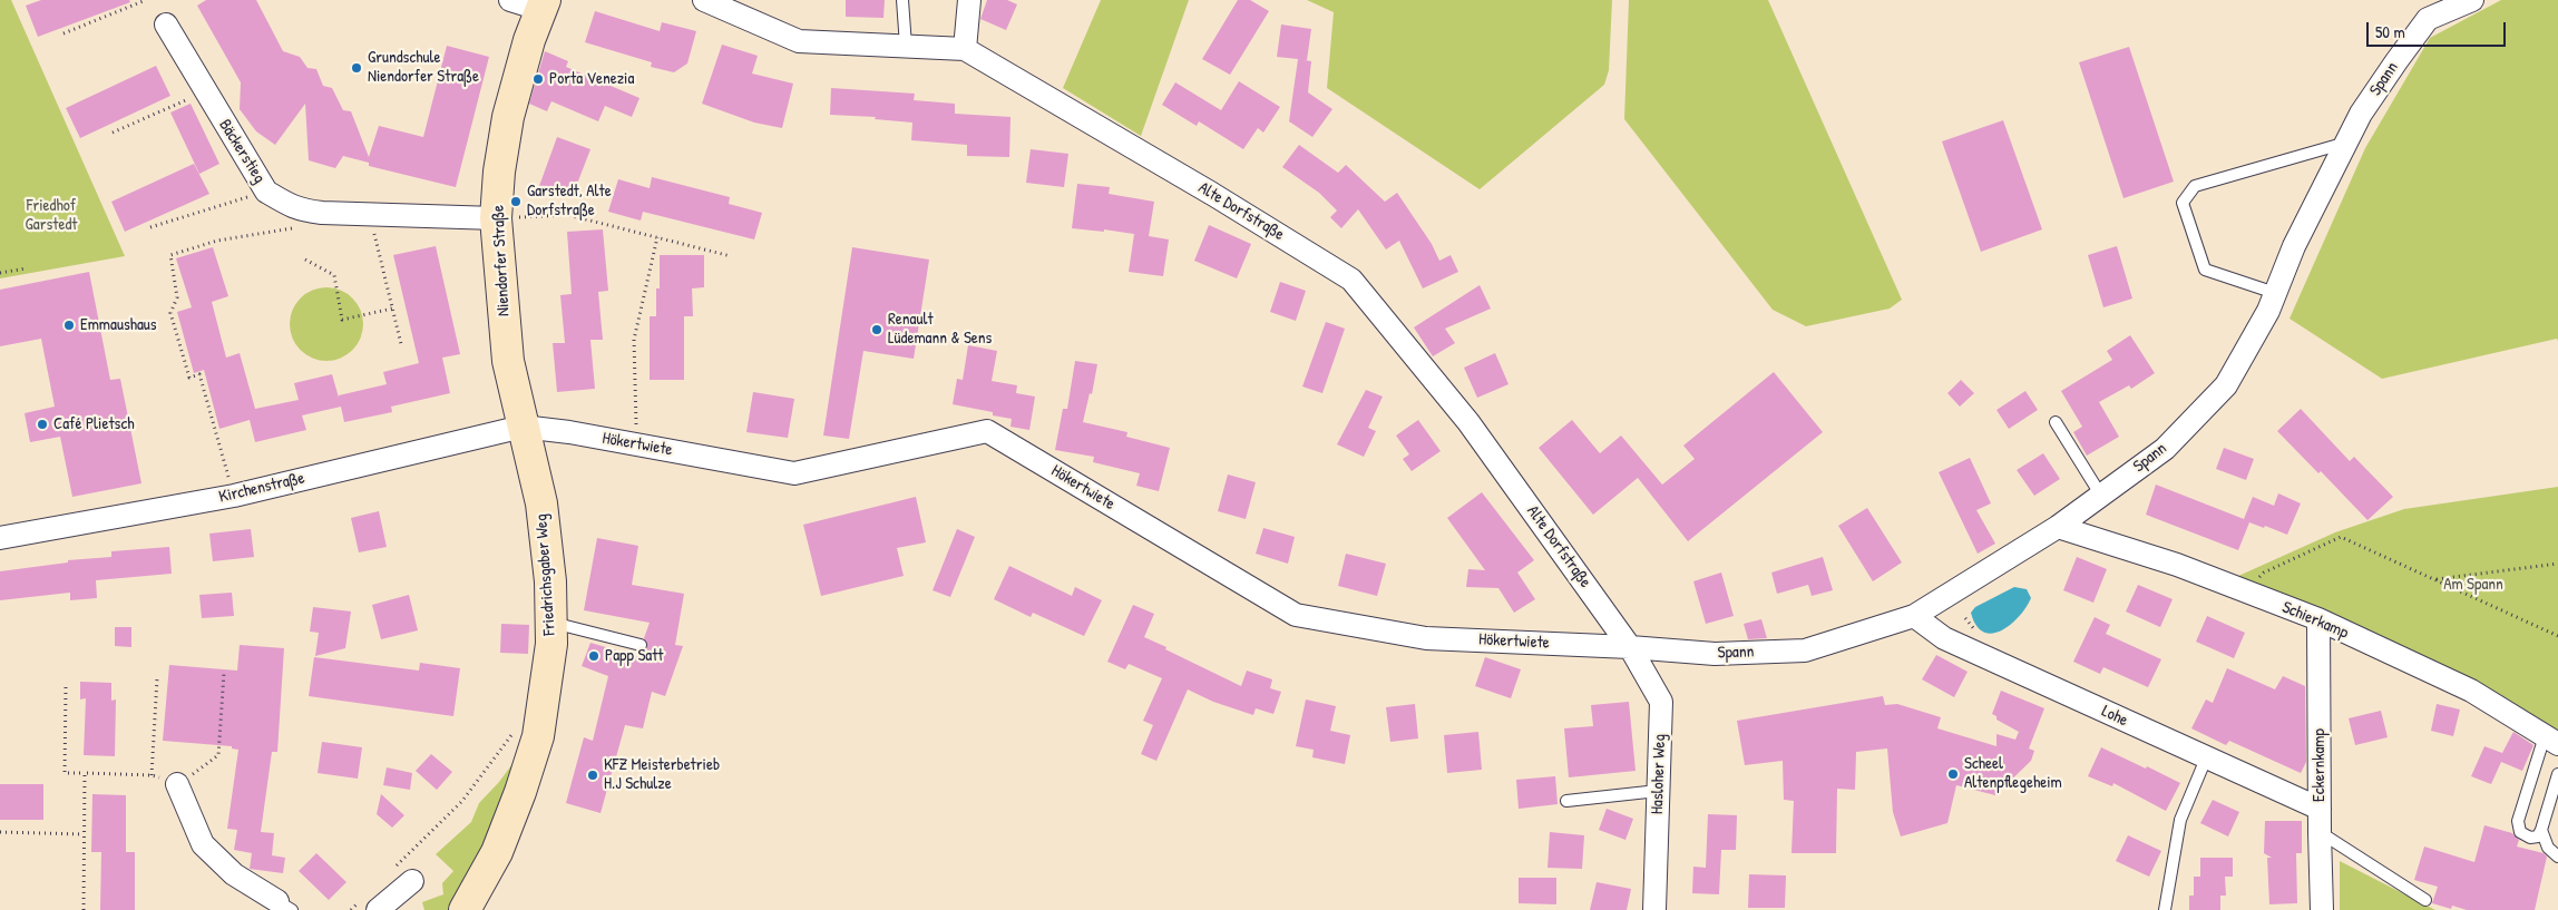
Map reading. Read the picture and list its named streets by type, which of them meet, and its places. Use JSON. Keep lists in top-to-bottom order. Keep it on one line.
{"streets":{"main road":["Niendorfer Straße","Friedrichsgaber Weg"],"street":["Spann","Bäckerstieg","Alte Dorfstraße","Hökertwiete","Kirchenstraße","Schierkamp","Lohe","Eckernkamp","Hasloher Weg"]},"crossings":[["Spann","Alte Dorfstraße"],["Spann","Hökertwiete"],["Spann","Schierkamp"],["Spann","Lohe"],["Spann","Hasloher Weg"],["Bäckerstieg","Niendorfer Straße"],["Alte Dorfstraße","Hökertwiete"],["Alte Dorfstraße","Hasloher Weg"],["Niendorfer Straße","Hökertwiete"],["Niendorfer Straße","Kirchenstraße"],["Niendorfer Straße","Friedrichsgaber Weg"],["Hökertwiete","Kirchenstraße"],["Hökertwiete","Friedrichsgaber Weg"],["Hökertwiete","Hasloher Weg"],["Kirchenstraße","Friedrichsgaber Weg"],["Schierkamp","Eckernkamp"],["Lohe","Eckernkamp"]],"parks":["Friedhof Garstedt","Am Spann"],"places":["Grundschule Niendorfer Straße","Porta Venezia","Garstedt, Alte Dorfstraße","Emmaushaus","Renault Lüdemann & Sens","Café Plietsch","Papp Satt","Scheel Altenpflegeheim","KFZ Meisterbetrieb H.J Schulze"],"scale_bar":"50 m"}
